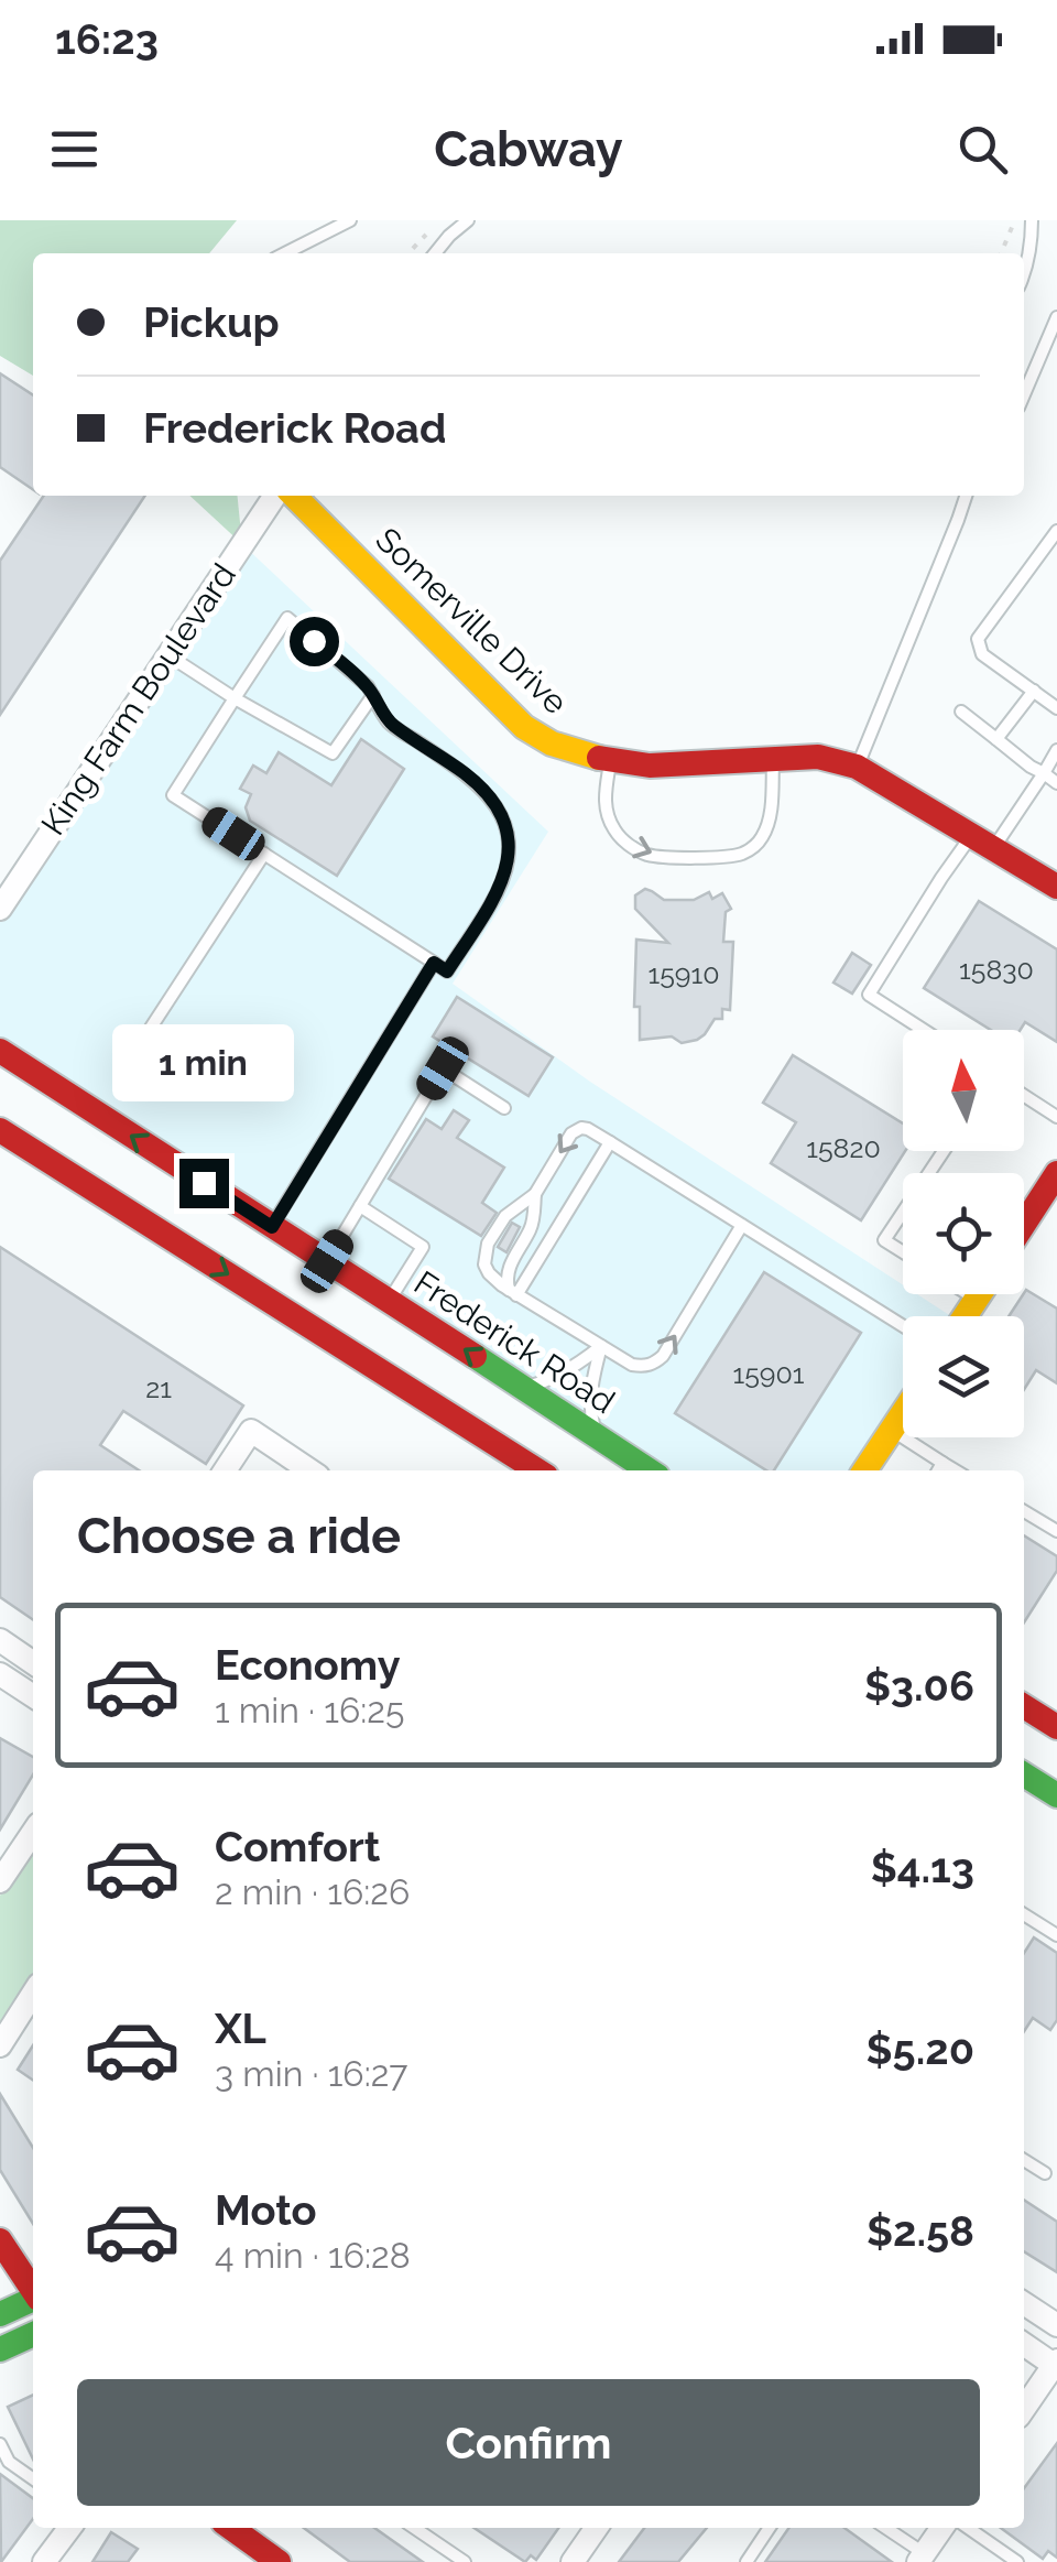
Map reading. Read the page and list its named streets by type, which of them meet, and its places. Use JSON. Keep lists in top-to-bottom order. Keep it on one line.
{"streets":{"main road":["Somerville Drive","Frederick Road"],"street":["King Farm Boulevard"]},"house_numbers":["15830","15910","15820","15901","21"],"north":"top","page":{"status":"16:23","header":"Cabway","banner":["Pickup","Frederick Road"],"bubble":"1 min","heading":"Choose a ride","list":[{"name":"Economy","note":"1 min · 16:25","value":"$3.06"},{"name":"Comfort","note":"2 min · 16:26","value":"$4.13"},{"name":"XL","note":"3 min · 16:27","value":"$5.20"},{"name":"Moto","note":"4 min · 16:28","value":"$2.58"}],"buttons":"Confirm"}}
